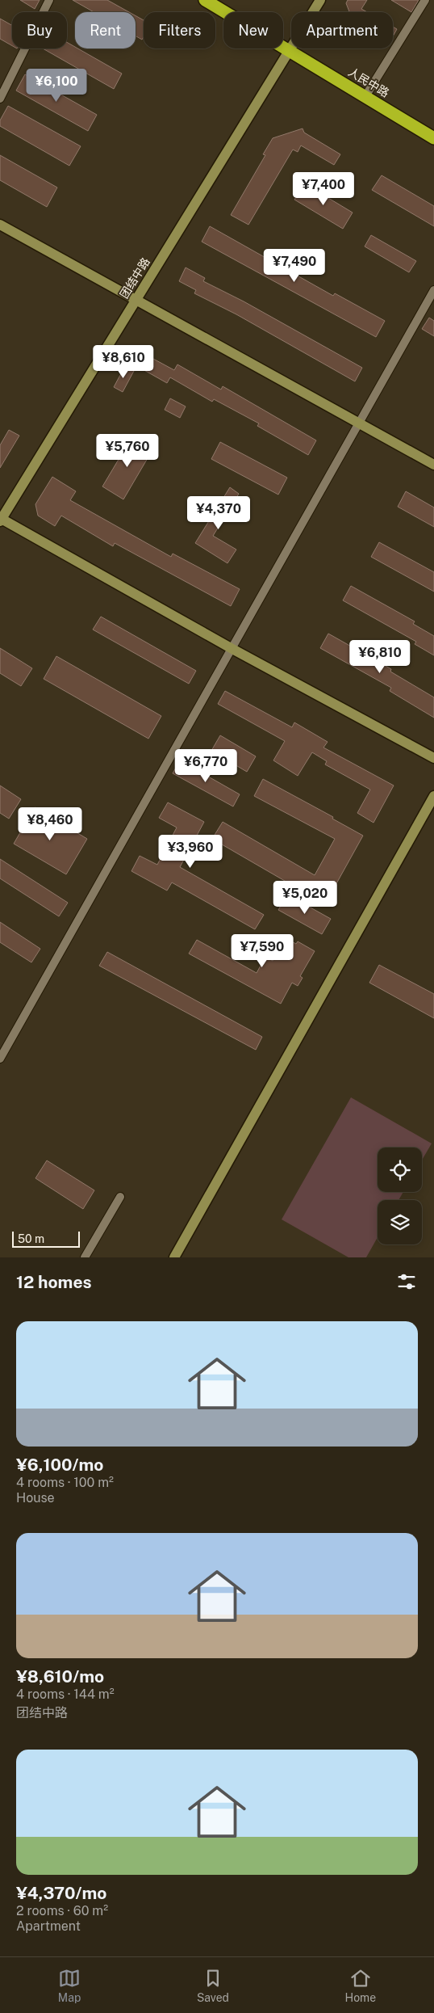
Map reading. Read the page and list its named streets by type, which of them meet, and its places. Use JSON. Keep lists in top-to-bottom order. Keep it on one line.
{"streets":{"highway":["人民中路"],"street":["团结中路"]},"crossings":[["人民中路","团结中路"]],"scale_bar":"50 m","page":{"chip":["Buy","Rent","Filters","New","Apartment"],"price":["¥6,100","¥7,400","¥7,490","¥8,610","¥5,760","¥4,370","¥6,810","¥6,770","¥8,460","¥3,960","¥5,020","¥7,590"],"scale":"50 m","heading":"12 homes","list":[{"name":"¥6,100/mo","note":"4 rooms · 100 m² · House"},{"name":"¥8,610/mo","note":"4 rooms · 144 m² · 团结中路"},{"name":"¥4,370/mo","note":"2 rooms · 60 m² · Apartment"}],"tabs":["Map","Saved","Home"]}}
